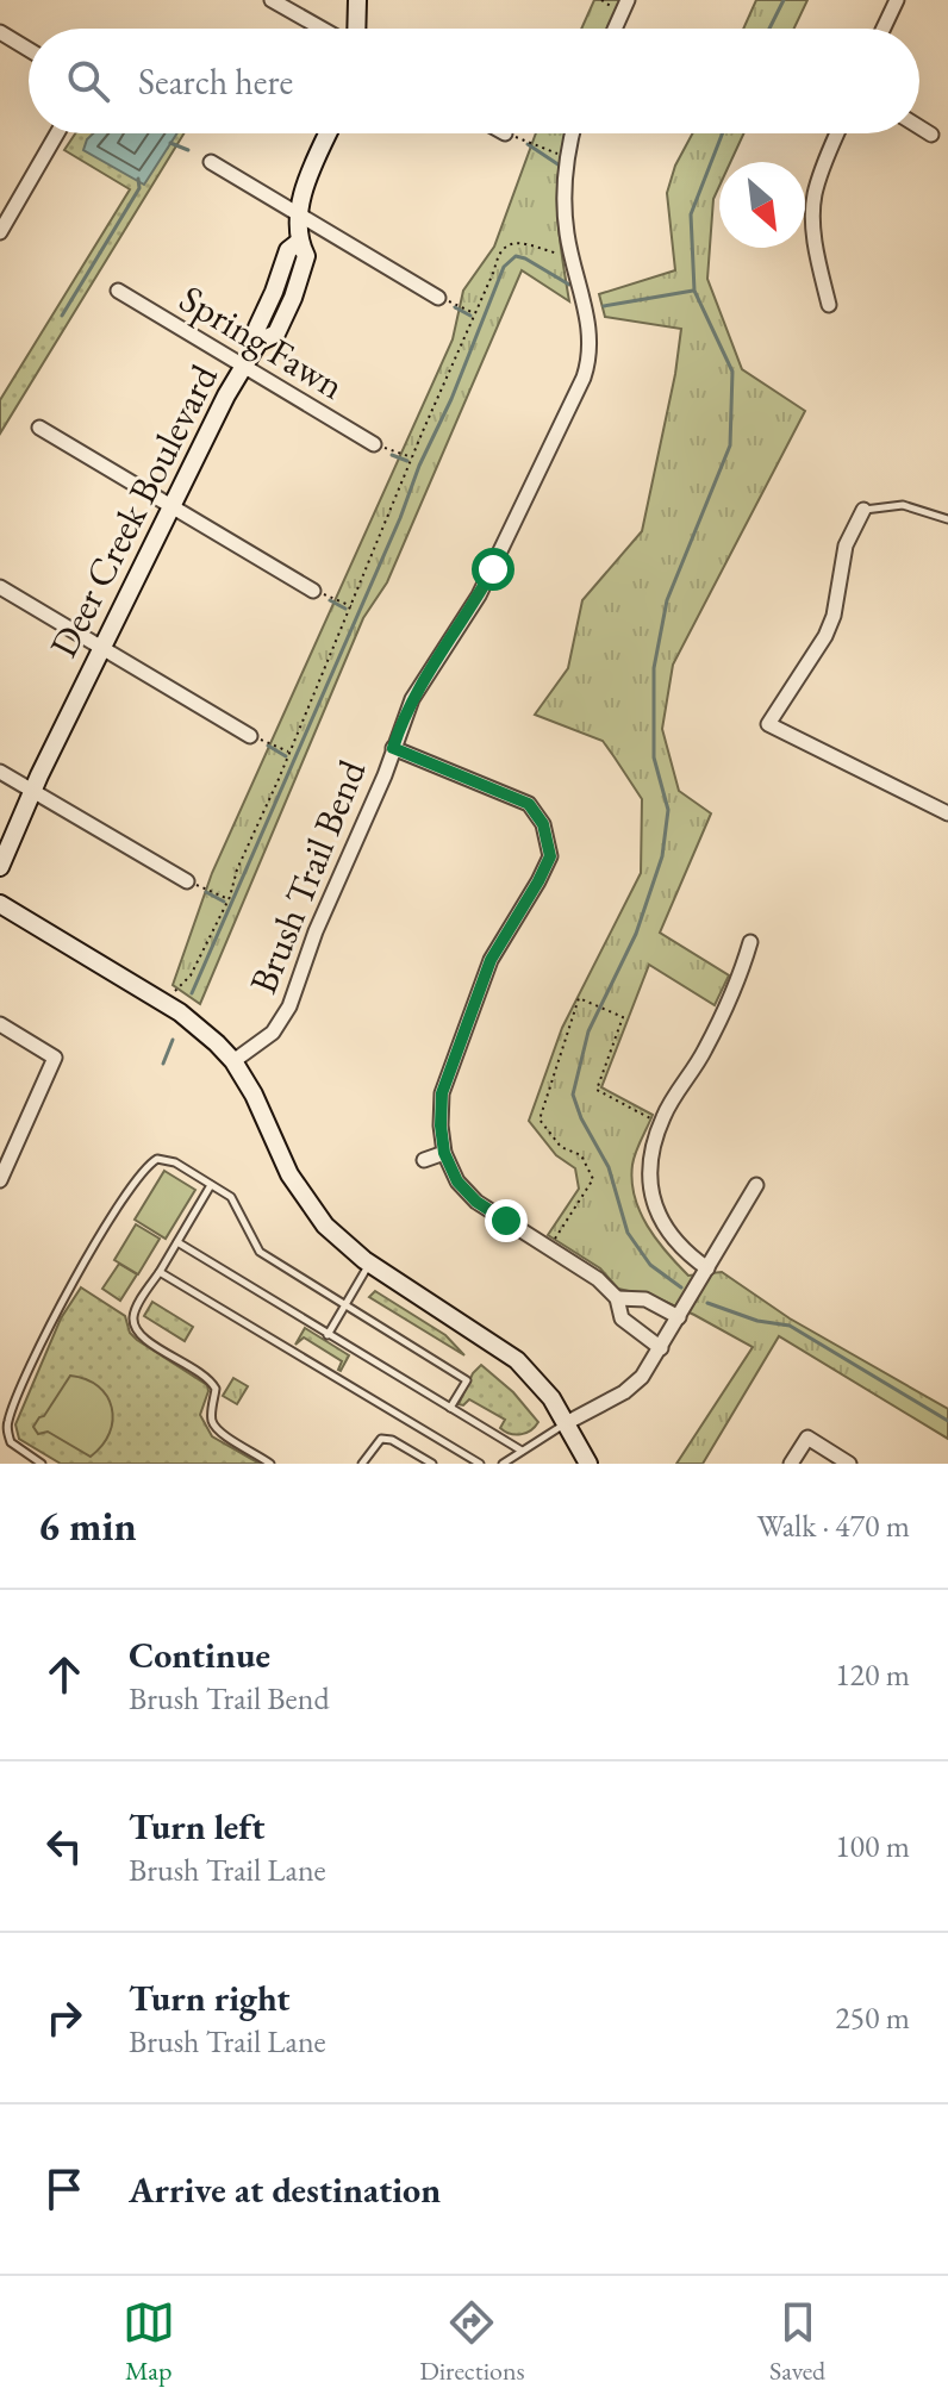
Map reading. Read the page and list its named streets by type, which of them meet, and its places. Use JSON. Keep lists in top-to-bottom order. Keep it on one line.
{"streets":{"street":["Spring Fawn","Deer Creek Boulevard","Brush Trail Bend"]},"crossings":[["Spring Fawn","Deer Creek Boulevard"]],"north":"bottom right","page":{"search":"Search here","heading":["6 min","Walk · 470 m"],"list":[["Continue","Brush Trail Bend","120 m"],["Turn left","Brush Trail Lane","100 m"],["Turn right","Brush Trail Lane","250 m"],"Arrive at destination"],"nav":["Map","Directions","Saved"]}}
